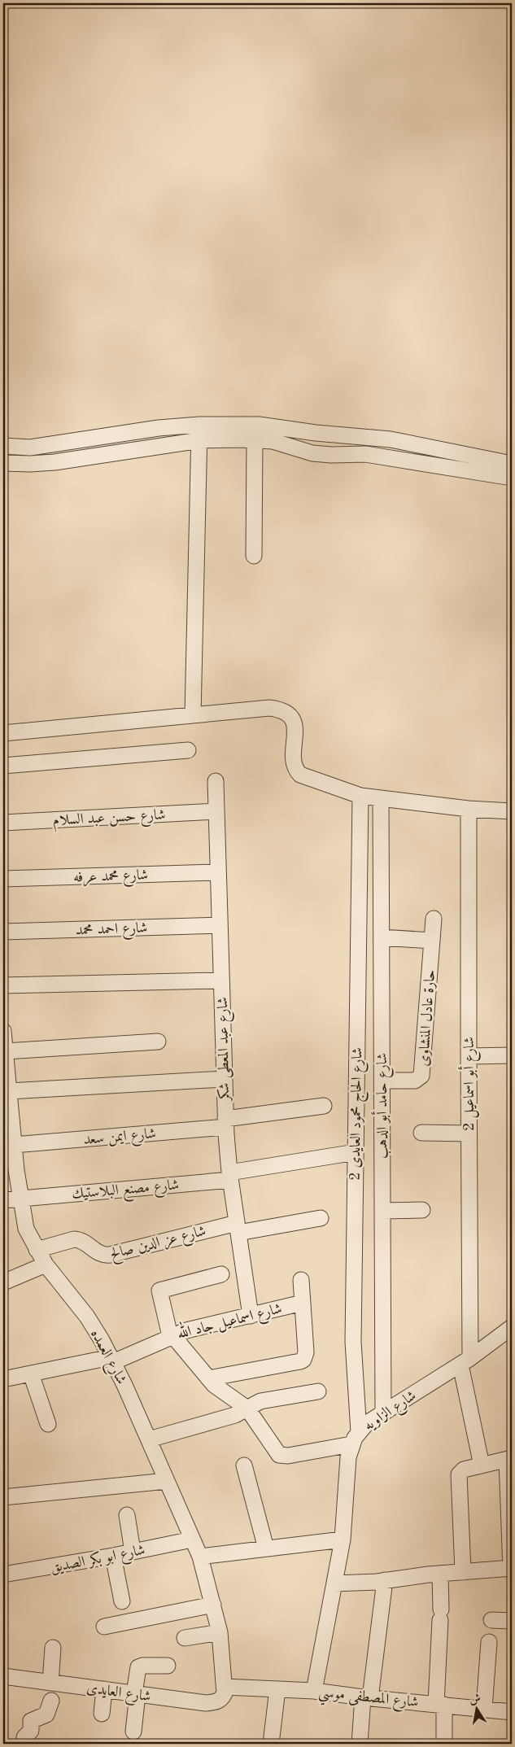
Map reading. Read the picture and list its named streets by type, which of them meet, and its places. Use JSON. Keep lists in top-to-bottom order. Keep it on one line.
{"streets":{"street":["شارع حسن عبد السلام","شارع محمد عرفه","شارع احمد محمد","حارة عادل المنشاوى","شارع عبد المعطى شكر","شارع أبو اسماعيل 2","شارع حامد أبو الدهب","شارع الحاج محمود العايدى 2","شارع ايمن سعد","شارع مصنع البلاستيك","شارع عز الدين صالح","شارع اسماعيل جاد الله","شارع العمده","شارع الزاويه","شارع ابو بكر الصديق","شارع العايدى","شارع المصطفى موسي"]},"crossings":[["شارع حسن عبد السلام","شارع عبد المعطى شكر"],["شارع محمد عرفه","شارع عبد المعطى شكر"],["شارع احمد محمد","شارع عبد المعطى شكر"],["حارة عادل المنشاوى","شارع حامد أبو الدهب"],["شارع عبد المعطى شكر","شارع ايمن سعد"],["شارع عبد المعطى شكر","شارع مصنع البلاستيك"],["شارع عبد المعطى شكر","شارع عز الدين صالح"],["شارع عبد المعطى شكر","شارع اسماعيل جاد الله"],["شارع أبو اسماعيل 2","شارع الزاويه"],["شارع حامد أبو الدهب","شارع الزاويه"],["شارع الحاج محمود العايدى 2","شارع مصنع البلاستيك"],["شارع الحاج محمود العايدى 2","شارع الزاويه"],["شارع ايمن سعد","شارع العمده"],["شارع مصنع البلاستيك","شارع العمده"],["شارع عز الدين صالح","شارع العمده"],["شارع اسماعيل جاد الله","شارع العمده"],["شارع العمده","شارع ابو بكر الصديق"],["شارع العمده","شارع العايدى"],["شارع العمده","شارع المصطفى موسي"],["شارع الزاويه","شارع المصطفى موسي"],["شارع العايدى","شارع المصطفى موسي"]],"north":"top"}
